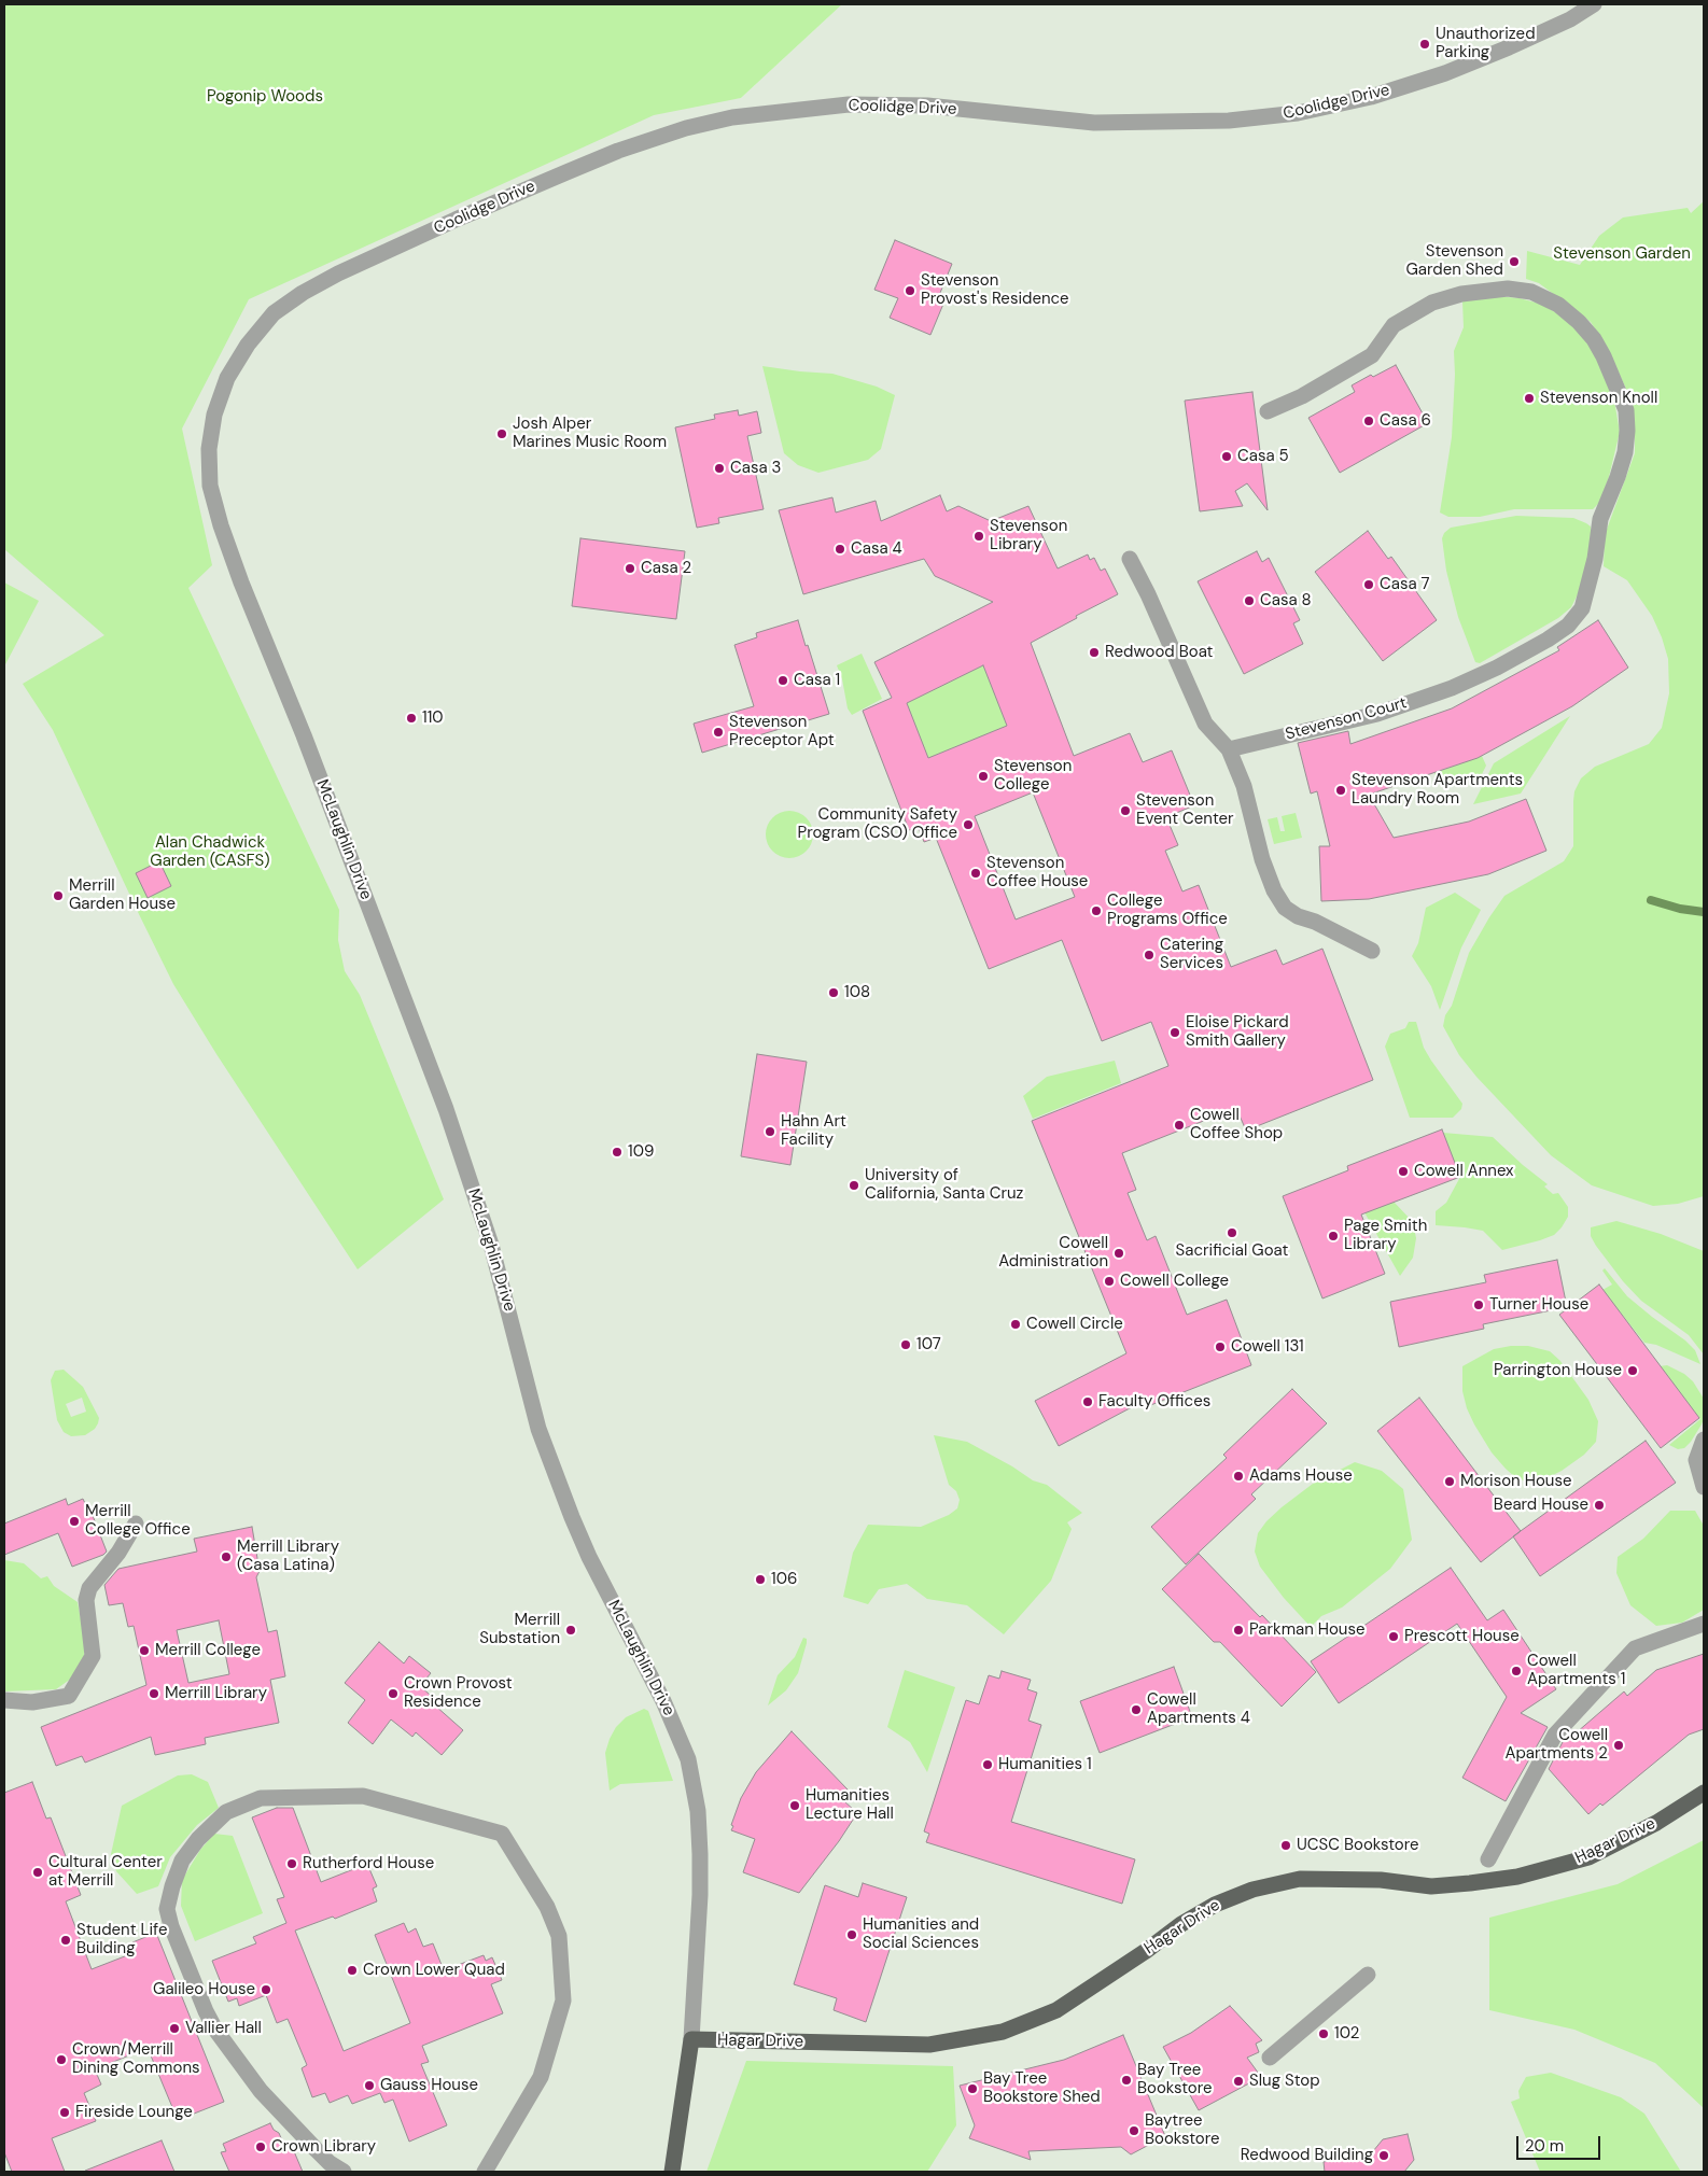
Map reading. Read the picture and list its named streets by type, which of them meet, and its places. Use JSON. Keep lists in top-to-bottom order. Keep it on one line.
{"streets":{"main road":["McLaughlin Drive","Hagar Drive"],"street":["Coolidge Drive","Stevenson Court"]},"crossings":[["Coolidge Drive","McLaughlin Drive"],["McLaughlin Drive","Hagar Drive"]],"parks":["Pogonip Woods","Stevenson Garden","Alan Chadwick Garden (CASFS)"],"places":["Unauthorized Parking","Stevenson Garden Shed","Stevenson Provost's Residence","Stevenson Knoll","Casa 6","Josh Alper Marines Music Room","Casa 5","Casa 3","Stevenson Library","Casa 4","Casa 2","Casa 7","Casa 8","Redwood Boat","Casa 1","110","Stevenson Preceptor Apt","Stevenson College","Stevenson Apartments Laundry Room","Stevenson Event Center","Community Safety Program (CSO) Office","Stevenson Coffee House","Merrill Garden House","College Programs Office","Catering Services","108","Eloise Pickard Smith Gallery","Cowell Coffee Shop","Hahn Art Facility","109","Cowell Annex","University of California, Santa Cruz","Sacrificial Goat","Page Smith Library","Cowell Administration","Cowell College","Turner House","Cowell Circle","107","Cowell 131","Parrington House","Faculty Offices","Adams House","Morison House","Beard House","Merrill College Office","Merrill Library (Casa Latina)","106","Merrill Substation","Parkman House","Prescott House","Merrill College","Cowell Apartments 1","Merrill Library","Crown Provost Residence","Cowell Apartments 4","Cowell Apartments 2","Humanities 1","Humanities Lecture Hall","UCSC Bookstore","Rutherford House","Cultural Center at Merrill","Humanities and Social Sciences","Student Life Building","Crown Lower Quad","Galileo House","Vallier Hall","102","Crown/Merrill Dining Commons","Bay Tree Bookstore","Slug Stop","Gauss House","Bay Tree Bookstore Shed","Fireside Lounge","Baytree Bookstore","Crown Library","Redwood Building"],"scale_bar":"20 m"}
